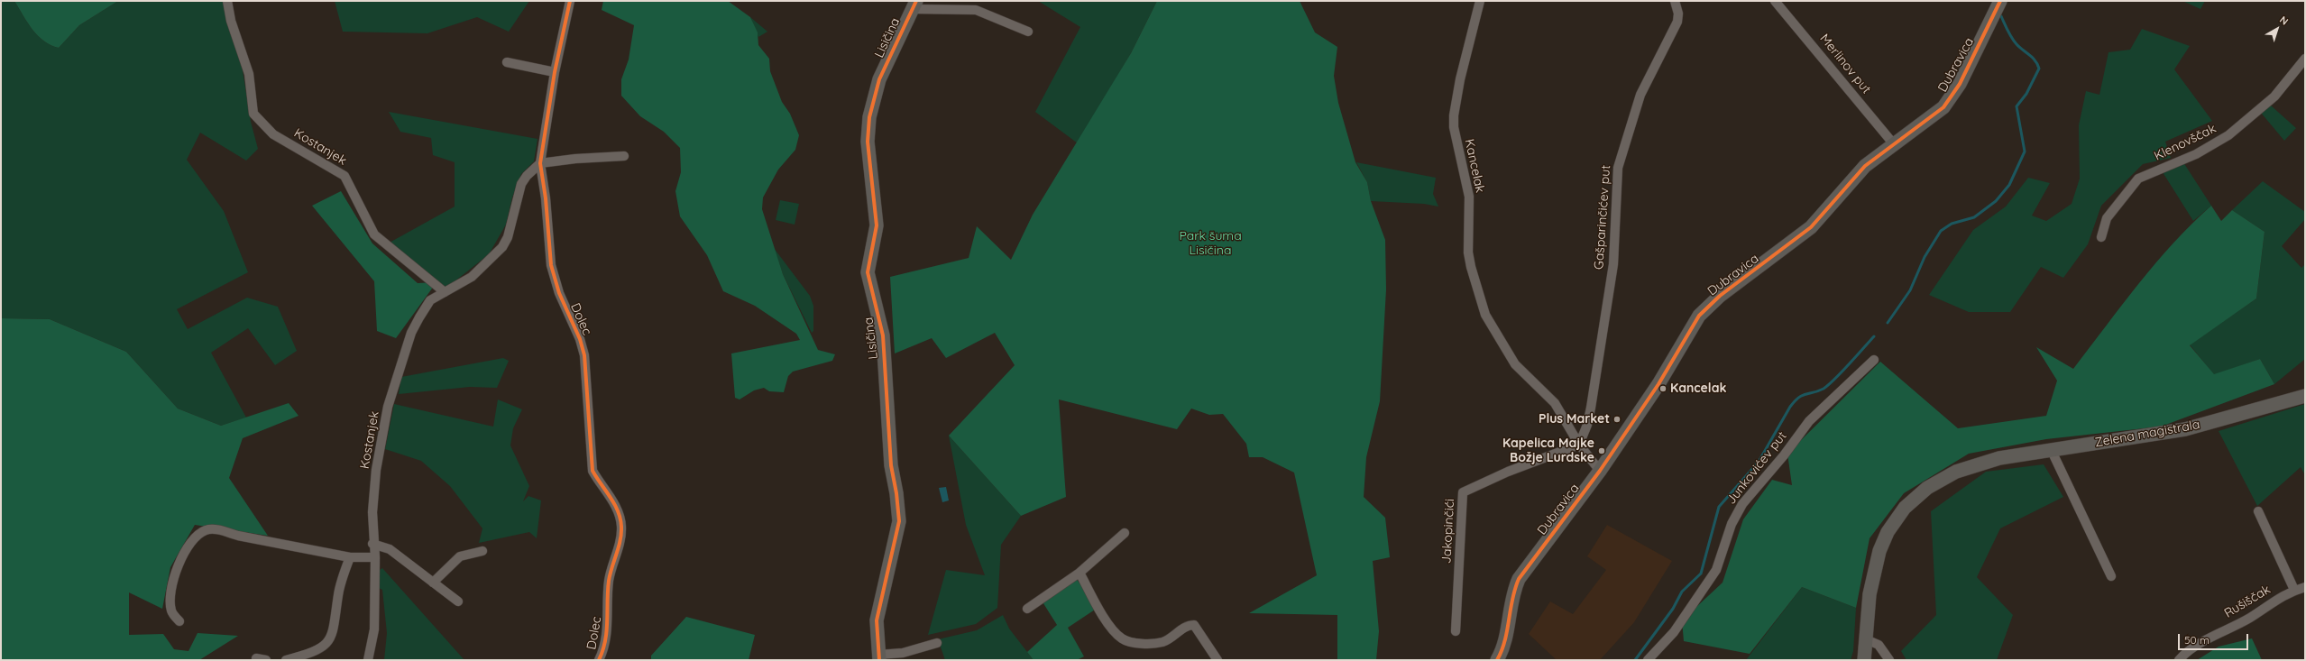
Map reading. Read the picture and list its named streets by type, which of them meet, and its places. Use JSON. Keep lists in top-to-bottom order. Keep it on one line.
{"streets":{"street":["Lisičina","Merlinov put","Dubravica","Klenovščak","Kostanjek","Kancelak","Gašparinčićev put","Dolec","Zelena magistrala","Junkovićev put","Jakopinčići","Rušiščak"]},"crossings":[["Merlinov put","Dubravica"],["Dubravica","Kancelak"],["Kostanjek","Dolec"],["Kancelak","Gašparinčićev put"],["Kancelak","Jakopinčići"],["Gašparinčićev put","Jakopinčići"]],"parks":["Park šuma Lisičina"],"places":["Kancelak","Plus Market","Kapelica Majke Božje Lurdske"],"scale_bar":"50 m","north":"top right"}
